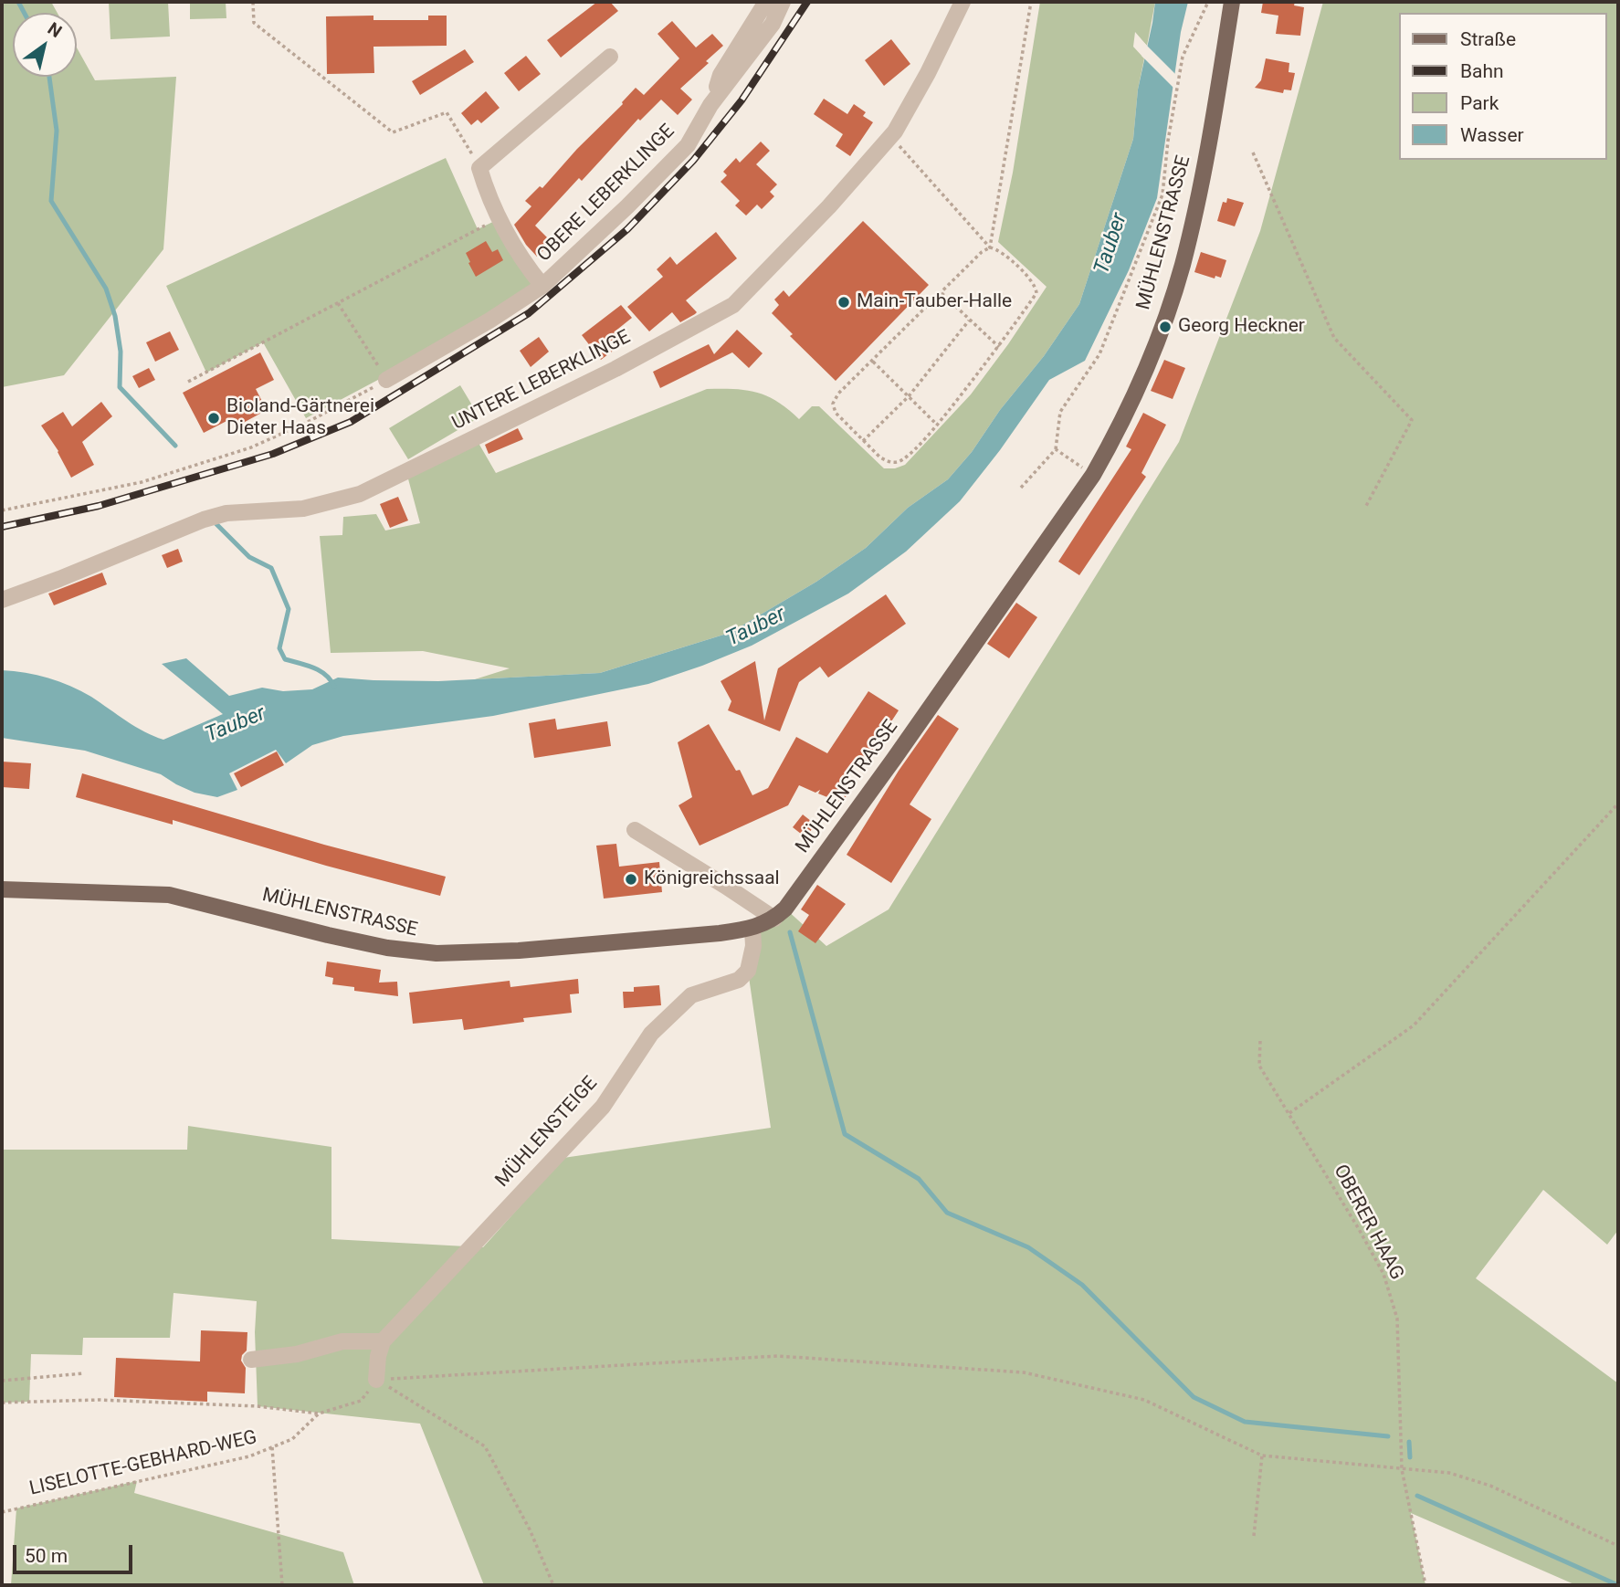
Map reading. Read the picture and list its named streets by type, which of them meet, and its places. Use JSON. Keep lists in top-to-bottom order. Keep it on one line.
{"streets":{"main road":["MÜHLENSTRASSE"],"street":["OBERE LEBERKLINGE","UNTERE LEBERKLINGE","MÜHLENSTEIGE"],"path":["OBERER HAAG","LISELOTTE-GEBHARD-WEG"]},"crossings":[["MÜHLENSTRASSE","MÜHLENSTEIGE"]],"water":["Tauber"],"places":["Main-Tauber-Halle","Georg Heckner","Bioland-Gärtnerei Dieter Haas","Königreichssaal"],"legend":["Straße","Bahn","Park","Wasser"],"scale_bar":"50 m","north":"top right"}
